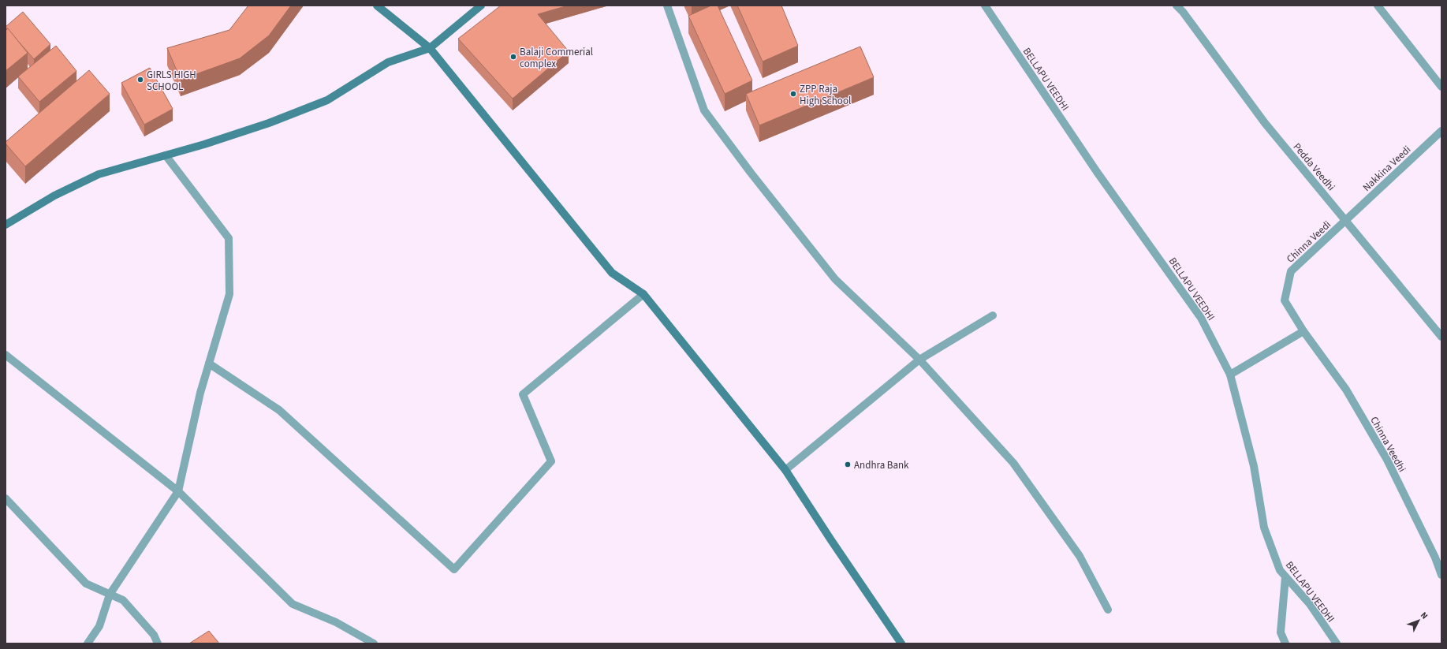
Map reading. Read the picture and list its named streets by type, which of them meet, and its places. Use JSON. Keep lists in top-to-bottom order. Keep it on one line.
{"streets":{"street":["BELLAPU VEEDHI","Pedda Veedhi","Nakkina Veedi","Chinna Veedi","Chinna Veedhi"]},"crossings":[["Pedda Veedhi","Nakkina Veedi"],["Pedda Veedhi","Chinna Veedi"],["Nakkina Veedi","Chinna Veedi"],["Chinna Veedi","Chinna Veedhi"]],"places":["Balaji Commerial complex","GIRLS HIGH SCHOOL","ZPP Raja High School","Andhra Bank"],"north":"top right"}
